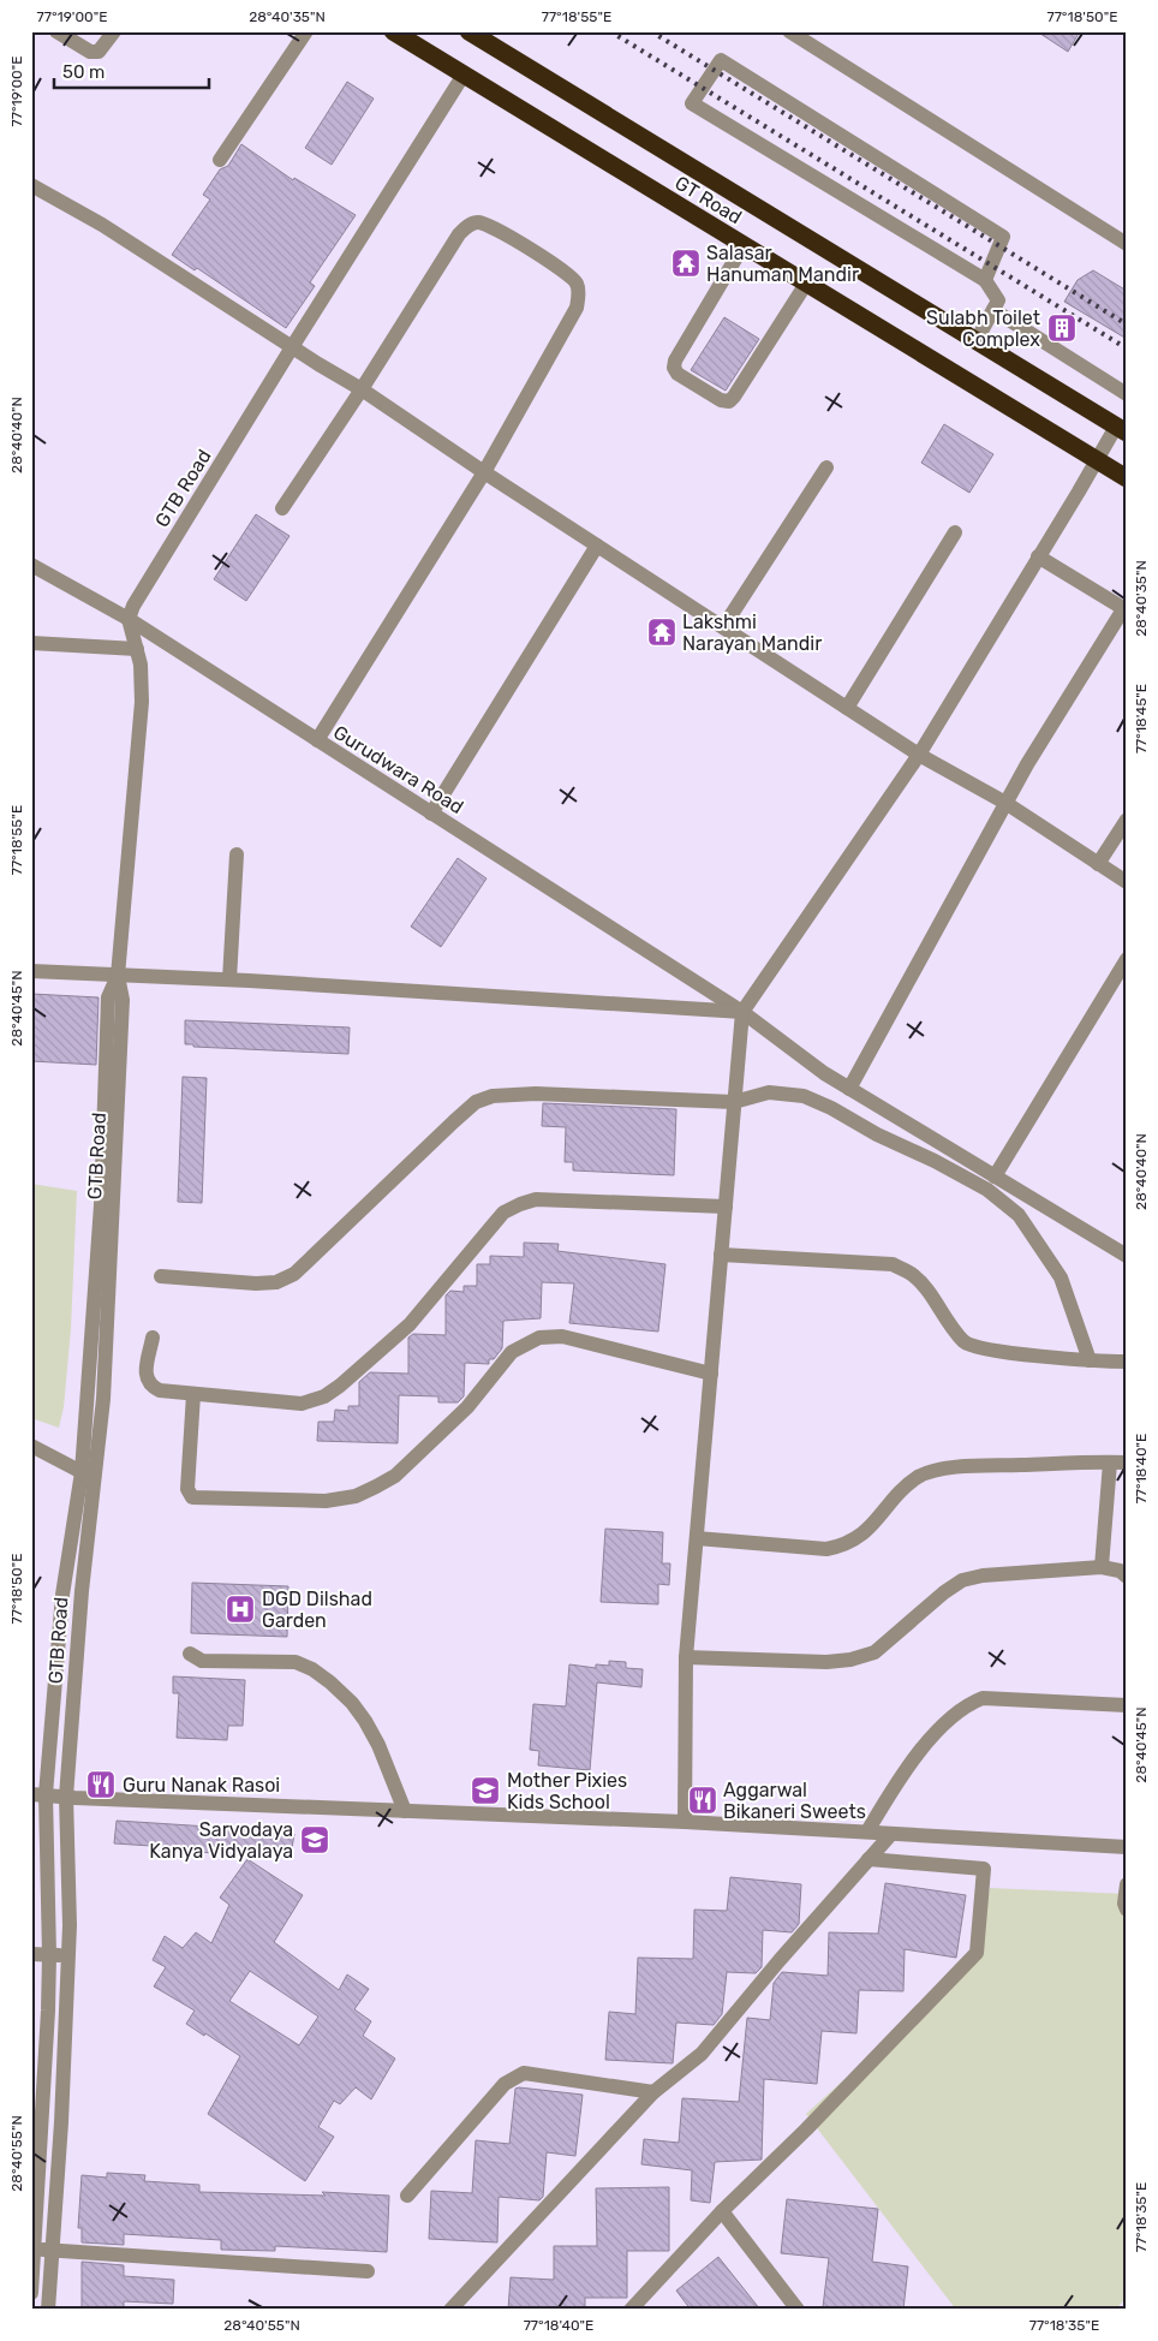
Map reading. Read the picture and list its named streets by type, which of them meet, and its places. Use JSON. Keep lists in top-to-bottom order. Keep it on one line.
{"streets":{"highway":["GT Road"],"street":["GTB Road","Gurudwara Road"]},"crossings":[["GT Road","GTB Road"],["GTB Road","Gurudwara Road"]],"places":{"temple":["Salasar Hanuman Mandir","Lakshmi Narayan Mandir"],"building":["Sulabh Toilet Complex"],"hospital":["DGD Dilshad Garden"],"restaurant":["Guru Nanak Rasoi","Aggarwal Bikaneri Sweets"],"school or university":["Mother Pixies Kids School","Sarvodaya Kanya Vidyalaya"]},"scale_bar":"50 m","coordinates":["77°19'00\"E","28°40'35\"N","77°18'55\"E","77°18'50\"E","28°40'40\"N","77°18'45\"E","28°40'45\"N","77°18'40\"E","28°40'55\"N","77°18'35\"E"]}
